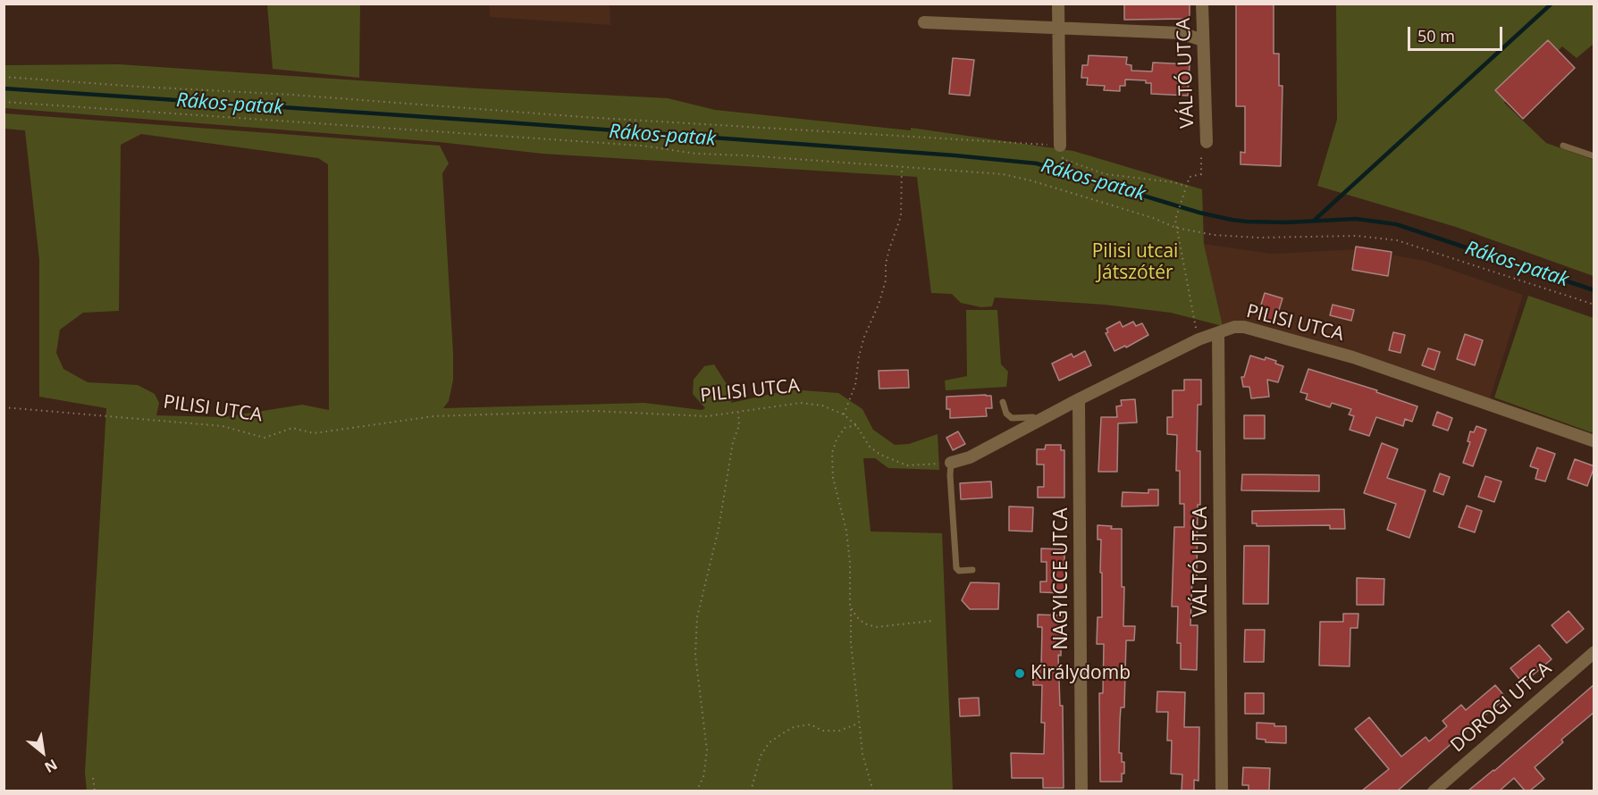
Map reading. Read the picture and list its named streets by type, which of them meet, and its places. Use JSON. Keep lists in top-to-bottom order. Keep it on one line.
{"streets":{"street":["VÁLTÓ UTCA","PILISI UTCA","NAGYICCE UTCA","DOROGI UTCA"]},"crossings":[["VÁLTÓ UTCA","PILISI UTCA"],["PILISI UTCA","NAGYICCE UTCA"]],"water":["Rákos-patak"],"parks":["Pilisi utcai Játszótér"],"places":["Királydomb"],"scale_bar":"50 m","north":"bottom right"}
